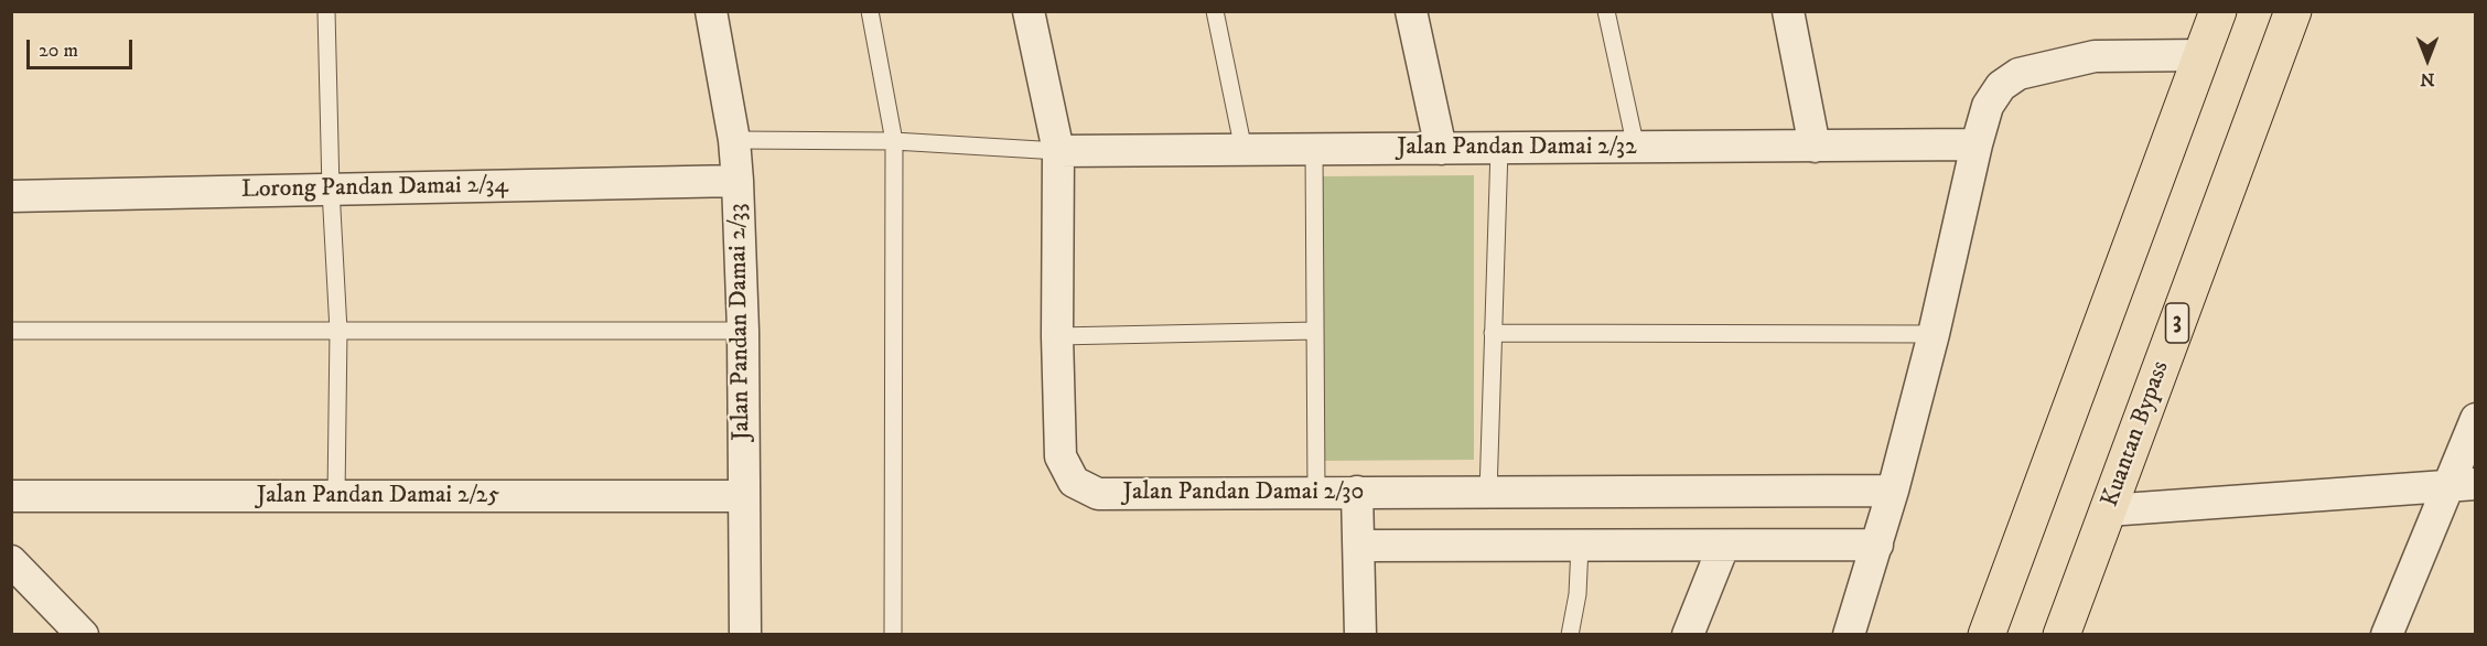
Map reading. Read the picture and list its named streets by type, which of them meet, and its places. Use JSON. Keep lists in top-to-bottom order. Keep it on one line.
{"streets":{"highway":["3","Kuantan Bypass"],"street":["Jalan Pandan Damai 2/32","Lorong Pandan Damai 2/34","Jalan Pandan Damai 2/33","Jalan Pandan Damai 2/30","Jalan Pandan Damai 2/25"]},"crossings":[["Jalan Pandan Damai 2/32","Jalan Pandan Damai 2/30"],["Lorong Pandan Damai 2/34","Jalan Pandan Damai 2/33"],["Jalan Pandan Damai 2/33","Jalan Pandan Damai 2/25"]],"scale_bar":"20 m","north":"bottom"}
